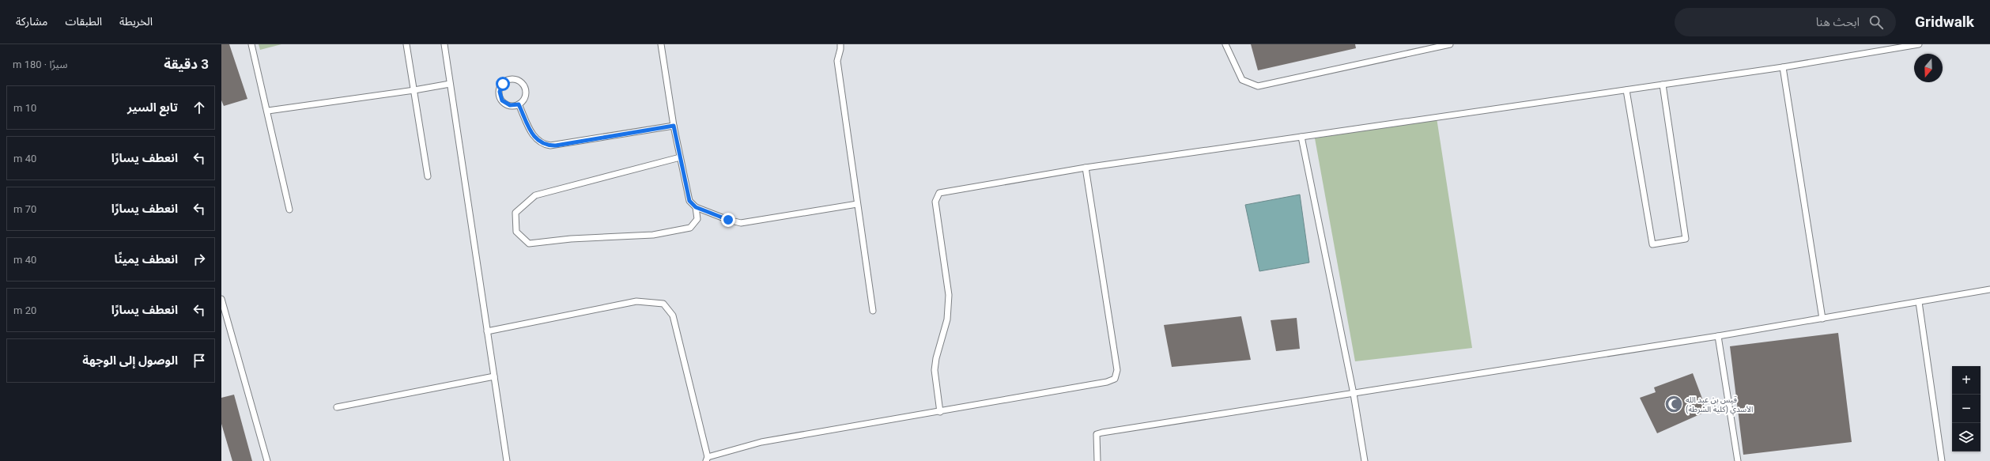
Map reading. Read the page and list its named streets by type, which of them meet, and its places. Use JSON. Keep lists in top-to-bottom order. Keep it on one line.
{"places":{"mosque":["قيس بن عبد الله الأسدي (كلية الشرطة)"]},"north":"bottom","page":{"header":"Gridwalk","search":"ابحث هنا","nav":["الخريطة","الطبقات","مشاركة"],"heading":["3 دقيقة","سيرًا · 180 m"],"list":[["تابع السير","10 m"],["انعطف يسارًا","40 m"],["انعطف يسارًا","70 m"],["انعطف يمينًا","40 m"],["انعطف يسارًا","20 m"],"الوصول إلى الوجهة"],"map_buttons":["+","−"]}}
